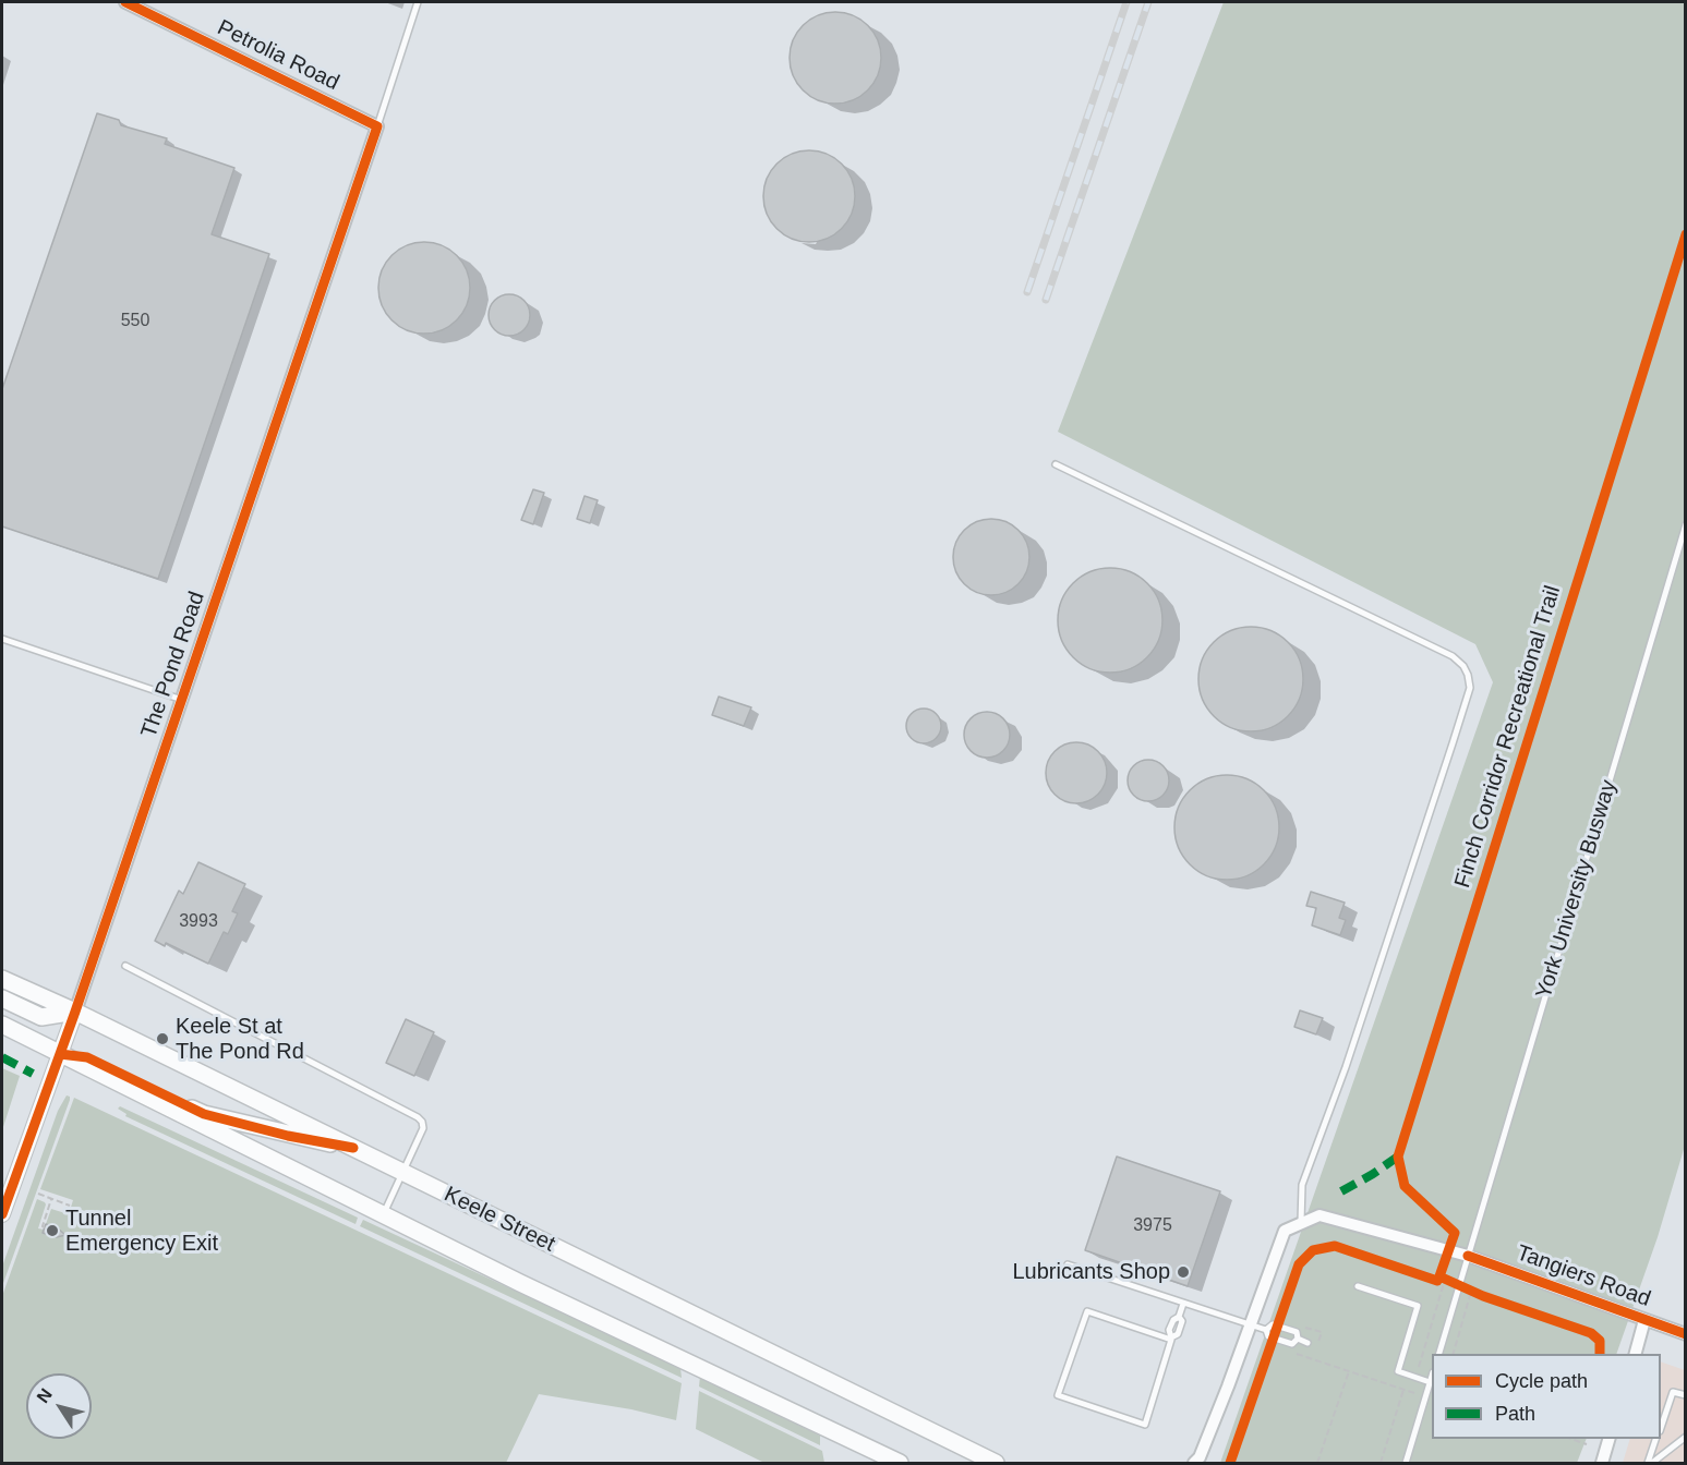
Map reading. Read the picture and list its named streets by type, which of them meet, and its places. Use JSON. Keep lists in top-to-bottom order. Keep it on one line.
{"streets":{"main road":["Keele Street"],"street":["Petrolia Road","The Pond Road","Tangiers Road"],"lane":["York University Busway"],"cycle path":["Finch Corridor Recreational Trail"]},"crossings":[["Petrolia Road","The Pond Road"],["The Pond Road","Keele Street"],["York University Busway","Tangiers Road"]],"places":["Keele St at The Pond Rd","Tunnel Emergency Exit","Lubricants Shop"],"house_numbers":["550","3993","3975"],"legend":["Cycle path","Path"],"north":"top left"}
